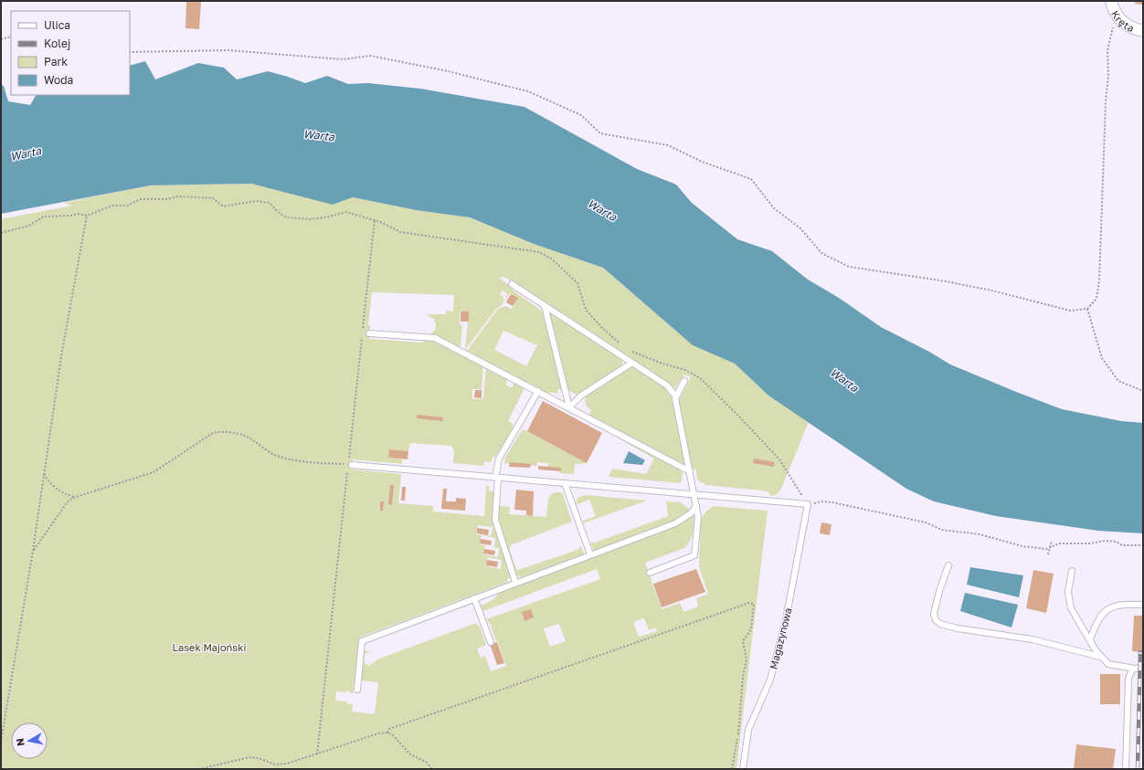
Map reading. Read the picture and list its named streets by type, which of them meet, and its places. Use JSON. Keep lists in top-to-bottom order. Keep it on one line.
{"streets":{"street":["Kręta"],"lane":["Magazynowa"]},"water":["Warta"],"parks":["Lasek Majoński"],"legend":["Ulica","Kolej","Park","Woda"],"north":"left"}
